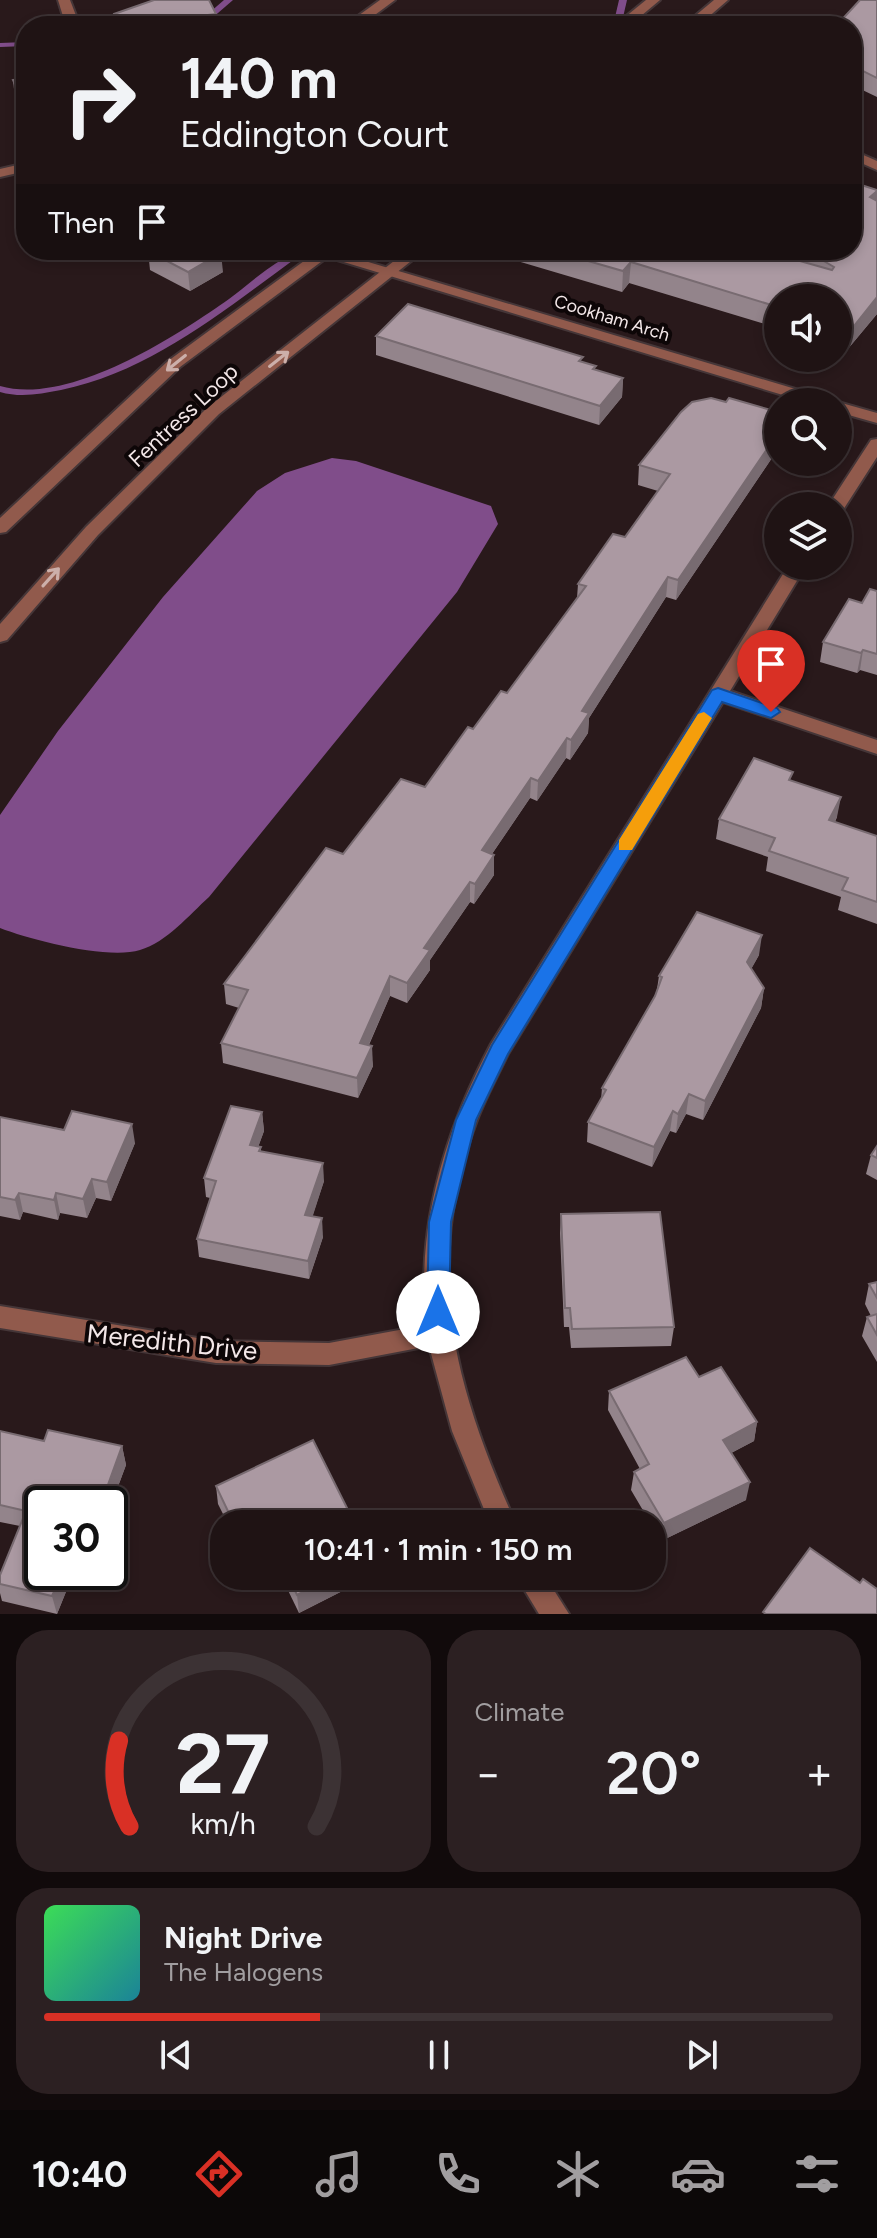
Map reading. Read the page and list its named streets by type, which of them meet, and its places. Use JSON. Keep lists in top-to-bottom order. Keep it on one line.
{"streets":{"street":["Cookham Arch","Fentress Loop","Meredith Drive"]},"crossings":[["Cookham Arch","Fentress Loop"]],"page":{"turn":["140 m","Eddington Court"],"then":"Then","limit":"30","trip":"10:41 · 1 min · 150 m","tile":"Climate","heat":["−","20°","+"],"song":["Night Drive","The Halogens"],"tabs":"10:40","gauge":["27","km/h"]}}
